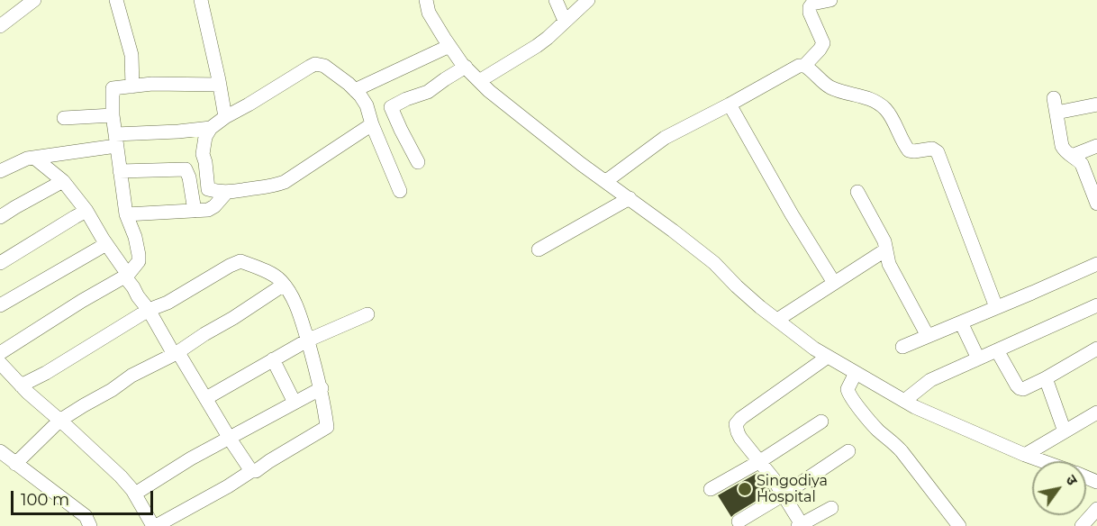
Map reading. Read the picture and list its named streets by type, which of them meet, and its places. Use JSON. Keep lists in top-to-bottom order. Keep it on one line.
{"places":["Singodiya Hospital"],"scale_bar":"100 m","north":"top right"}
